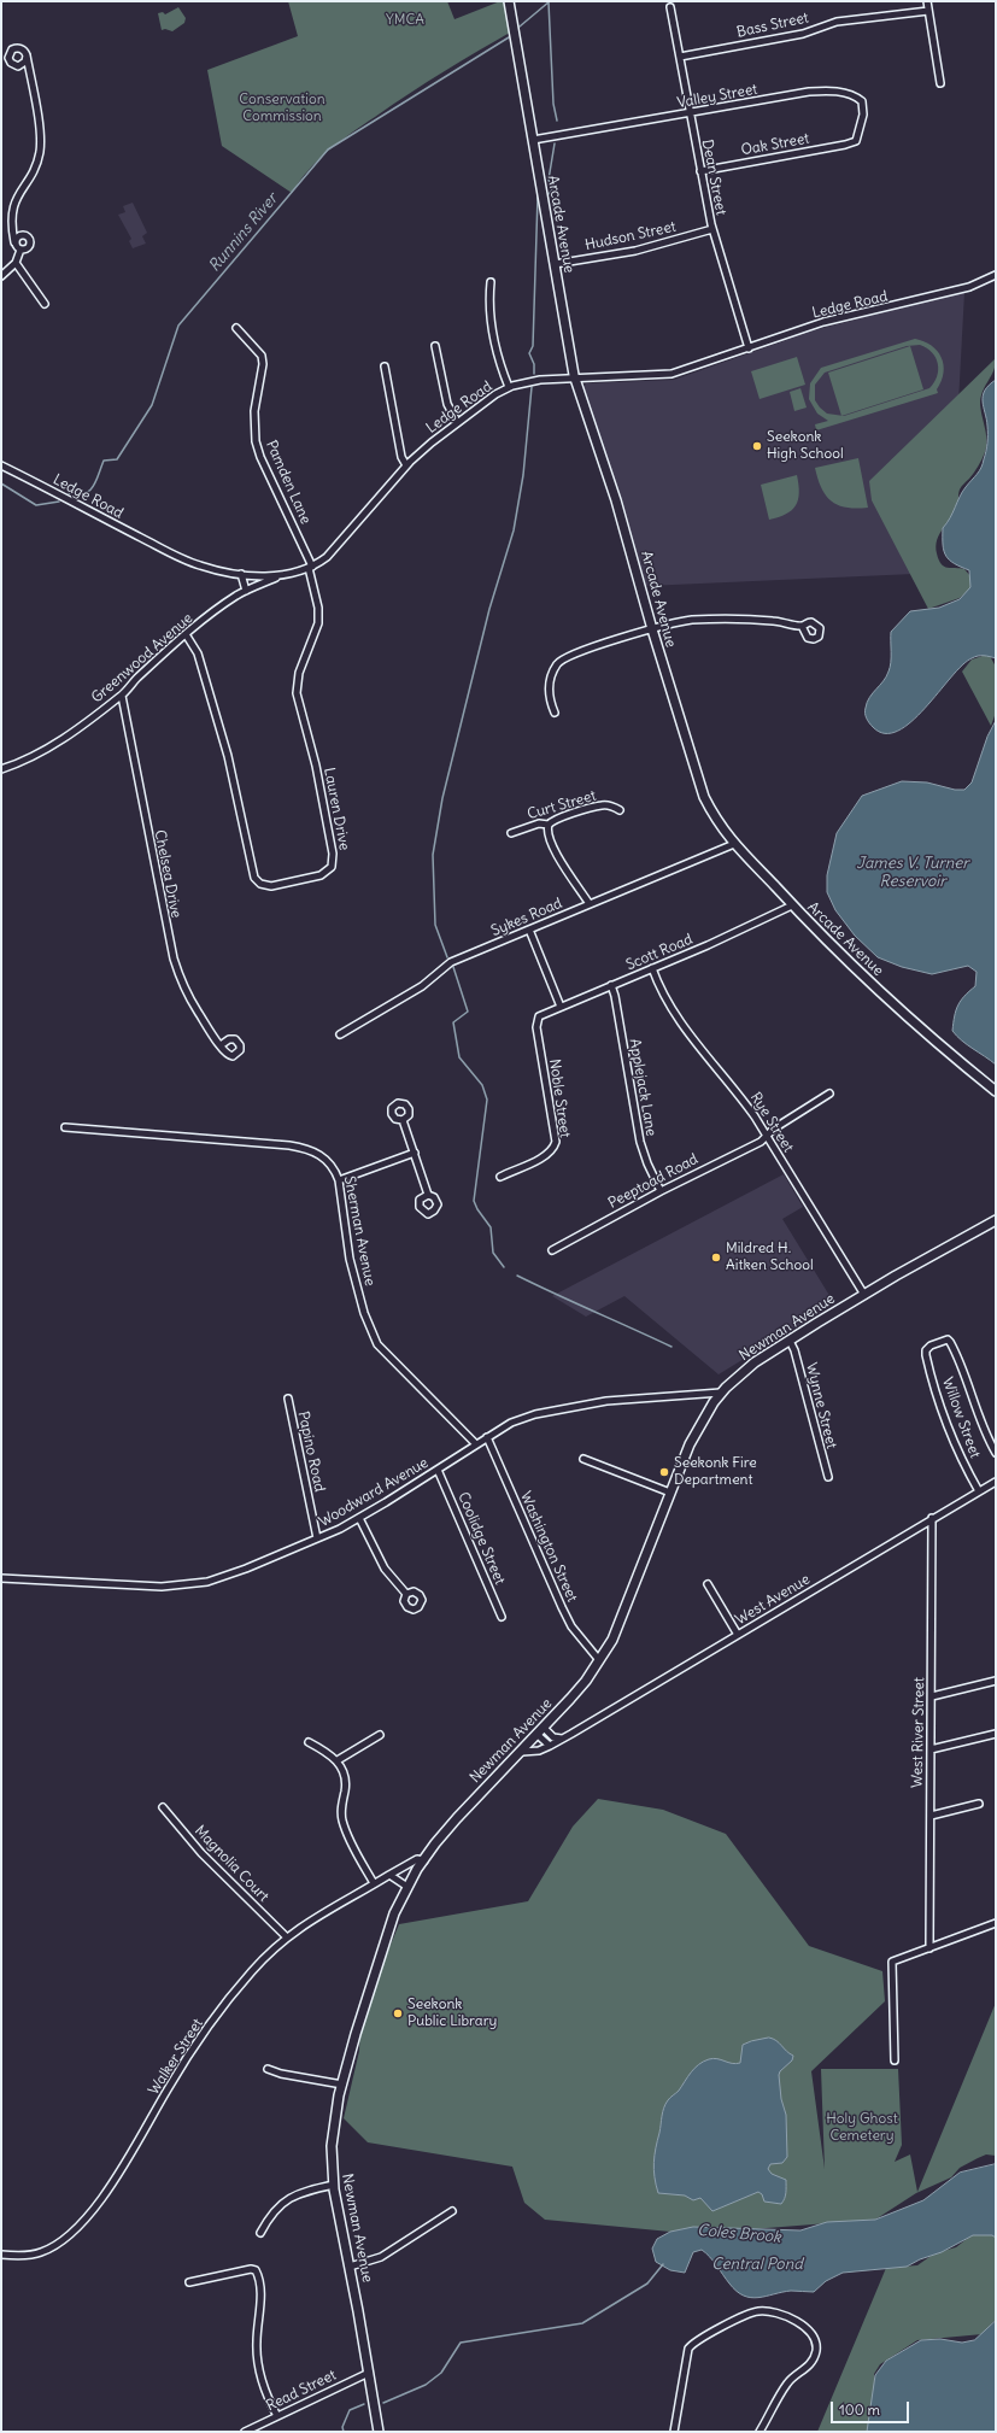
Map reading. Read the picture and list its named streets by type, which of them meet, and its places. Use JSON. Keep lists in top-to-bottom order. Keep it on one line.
{"streets":{"main road":["Arcade Avenue","Newman Avenue"],"street":["Bass Street","Valley Street","Oak Street","Dean Street","Hudson Street","Ledge Road","Pamden Lane","Greenwood Avenue","Curt Street","Lauren Drive","Chelsea Drive","Sykes Road","Scott Road","Applejack Lane","Noble Street","Rye Street","Peeptoad Road","Sherman Avenue","Wynne Street","Willow Street","Papino Road","Woodward Avenue","Coolidge Street","Washington Street","West Avenue","West River Street","Magnolia Court","Walker Street","Read Street"]},"crossings":[["Bass Street","Dean Street"],["Valley Street","Oak Street"],["Valley Street","Dean Street"],["Valley Street","Arcade Avenue"],["Oak Street","Dean Street"],["Dean Street","Hudson Street"],["Dean Street","Ledge Road"],["Arcade Avenue","Hudson Street"],["Arcade Avenue","Ledge Road"],["Arcade Avenue","Sykes Road"],["Arcade Avenue","Scott Road"],["Ledge Road","Pamden Lane"],["Ledge Road","Greenwood Avenue"],["Ledge Road","Lauren Drive"],["Pamden Lane","Lauren Drive"],["Greenwood Avenue","Lauren Drive"],["Greenwood Avenue","Chelsea Drive"],["Scott Road","Applejack Lane"],["Scott Road","Noble Street"],["Scott Road","Rye Street"],["Applejack Lane","Peeptoad Road"],["Rye Street","Peeptoad Road"],["Rye Street","Newman Avenue"],["Sherman Avenue","Woodward Avenue"],["Newman Avenue","Wynne Street"],["Newman Avenue","Woodward Avenue"],["Newman Avenue","Washington Street"],["Newman Avenue","West Avenue"],["Newman Avenue","Walker Street"],["Newman Avenue","Read Street"],["Willow Street","West Avenue"],["Papino Road","Woodward Avenue"],["Woodward Avenue","Coolidge Street"],["Woodward Avenue","Washington Street"],["West Avenue","West River Street"],["Magnolia Court","Walker Street"]],"water":["Runnins River","James V. Turner Reservoir","Coles Brook","Central Pond"],"parks":["YMCA","Conservation Commission","Holy Ghost Cemetery"],"places":["Seekonk High School","Mildred H. Aitken School","Seekonk Fire Department","Seekonk Public Library"],"scale_bar":"100 m"}
